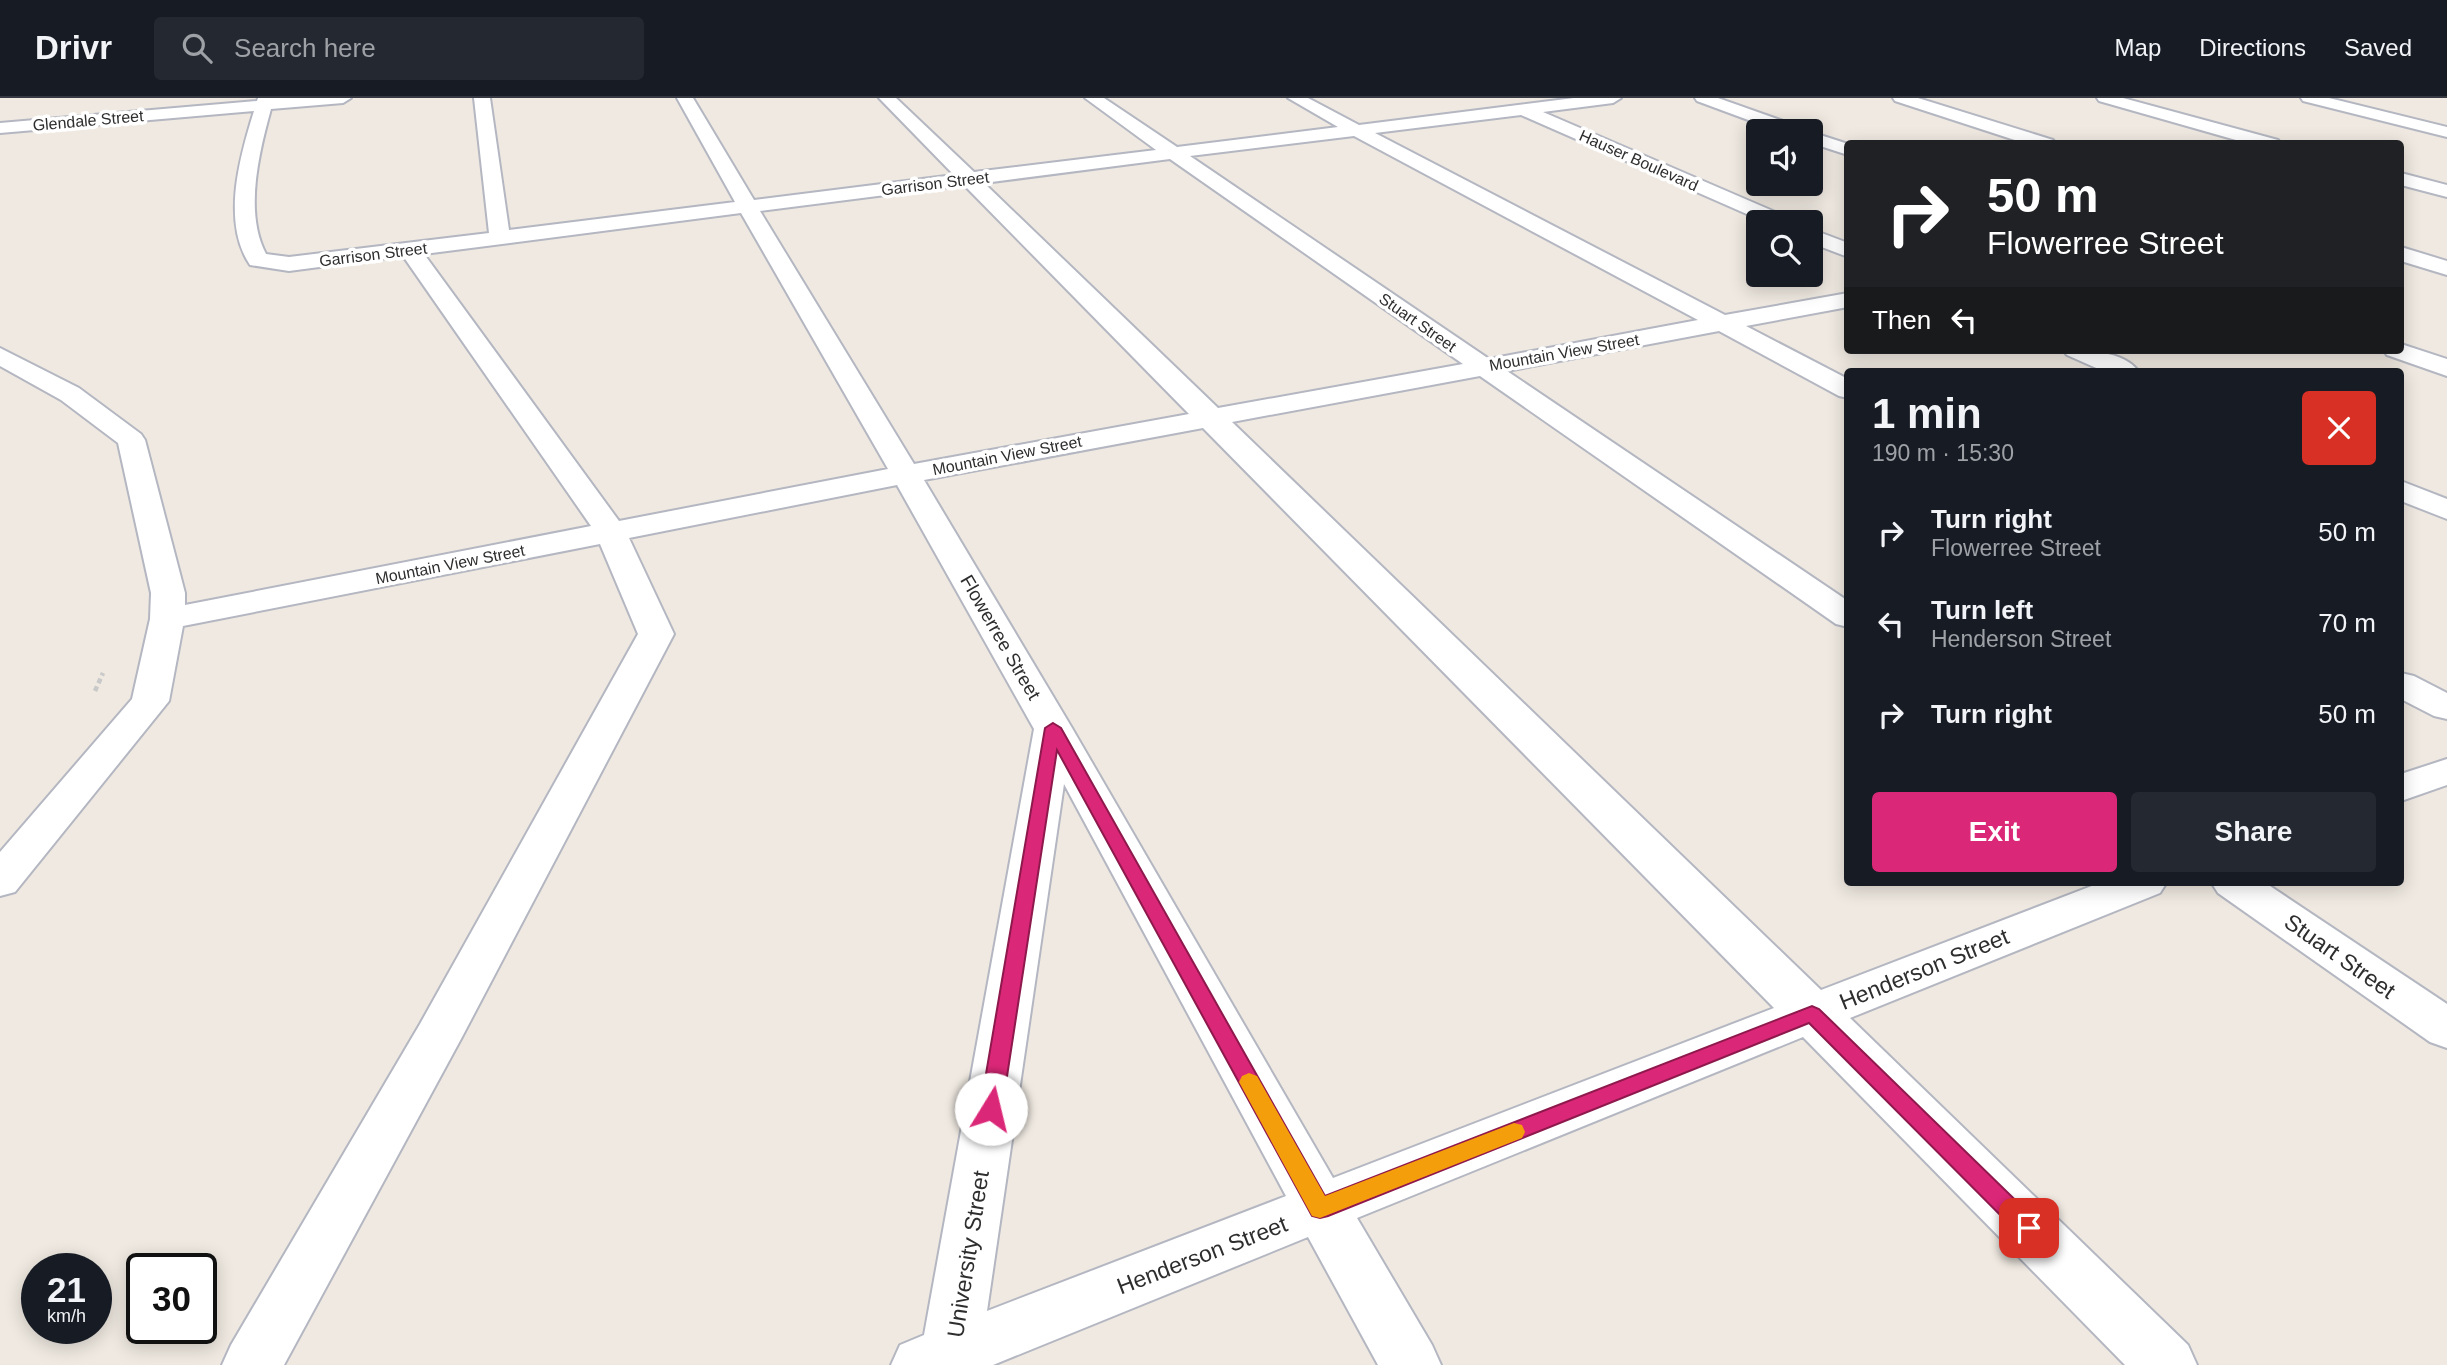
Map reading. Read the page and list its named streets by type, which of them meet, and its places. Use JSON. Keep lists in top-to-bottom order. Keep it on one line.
{"streets":{"street":["Glendale Street","Hauser Boulevard","Garrison Street","Stuart Street","Mountain View Street","Flowerree Street","Henderson Street","University Street"]},"crossings":[["Glendale Street","Garrison Street"],["Hauser Boulevard","Garrison Street"],["Garrison Street","Stuart Street"],["Garrison Street","Flowerree Street"],["Stuart Street","Mountain View Street"],["Mountain View Street","Flowerree Street"],["Flowerree Street","Henderson Street"],["Flowerree Street","University Street"],["Henderson Street","University Street"]],"page":{"header":"Drivr","search":"Search here","nav":["Map","Directions","Saved"],"turn":["50 m","Flowerree Street"],"then":"Then","heading":["1 min","190 m · 15:30"],"list":[{"name":"Turn right","note":"Flowerree Street","value":"50 m"},{"name":"Turn left","note":"Henderson Street","value":"70 m"},{"name":"Turn right","value":"50 m"}],"buttons":["Exit","Share"],"speed":"21 km/h","limit":"30"}}
